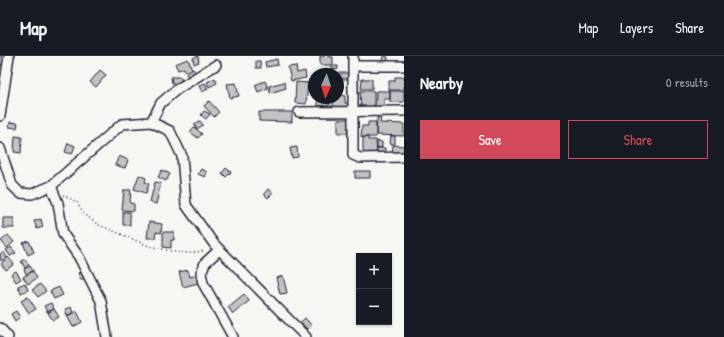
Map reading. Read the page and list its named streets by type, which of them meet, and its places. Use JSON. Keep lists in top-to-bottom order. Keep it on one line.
{"north":"bottom","page":{"header":"Map","nav":["Map","Layers","Share"],"heading":["Nearby","0 results"],"buttons":["Save","Share"],"map_buttons":["+","−"]}}
